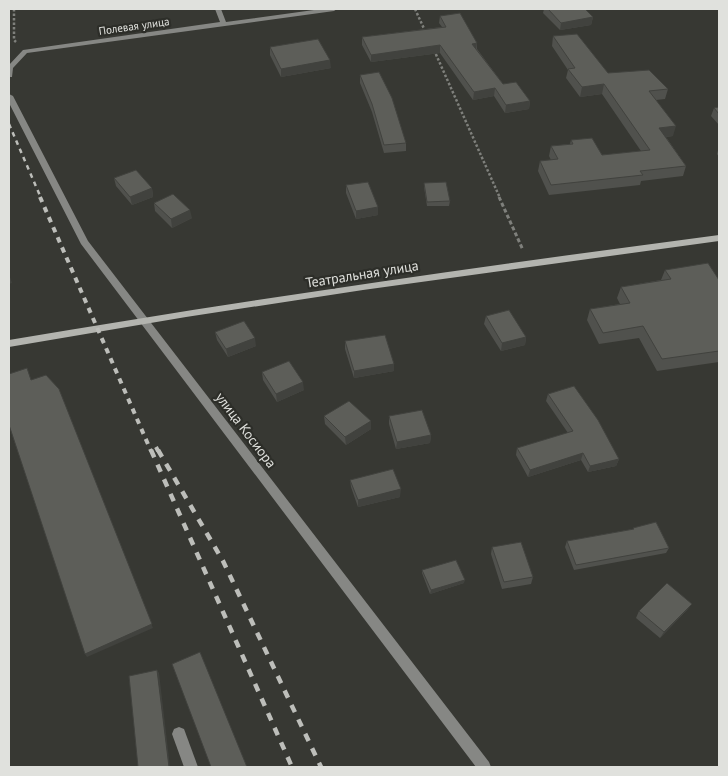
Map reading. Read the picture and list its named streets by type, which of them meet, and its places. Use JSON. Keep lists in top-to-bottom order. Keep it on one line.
{"streets":{"street":["Полевая улица","Театральная улица","улица Косиора"]},"crossings":[["Театральная улица","улица Косиора"]]}
